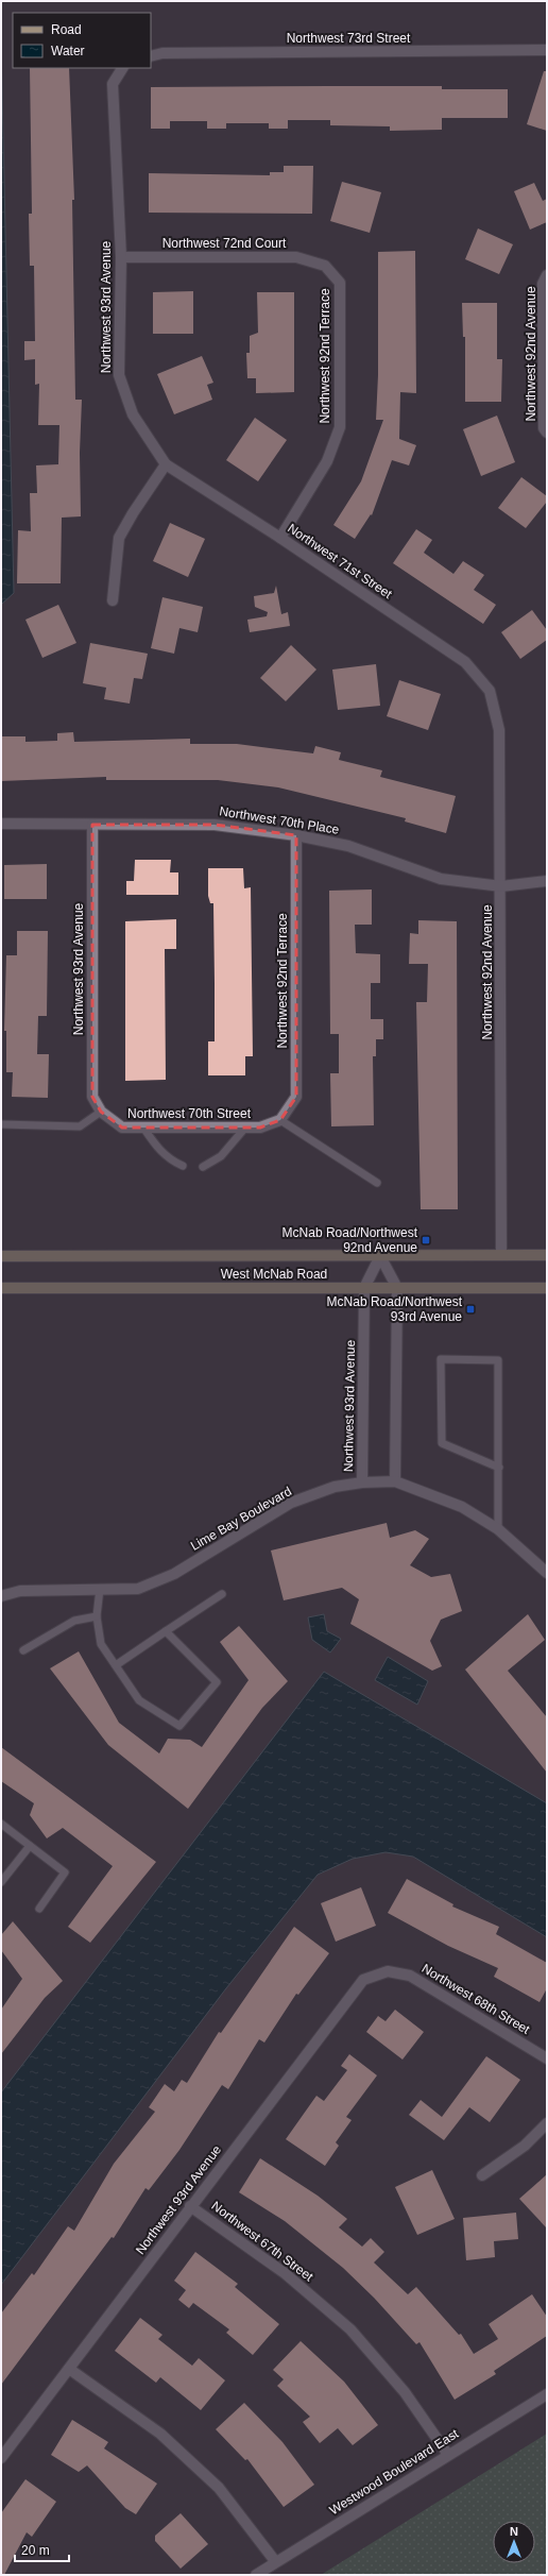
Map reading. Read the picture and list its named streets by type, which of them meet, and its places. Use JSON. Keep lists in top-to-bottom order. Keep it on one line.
{"streets":{"main road":["West McNab Road"],"street":["Northwest 73rd Street","Northwest 72nd Court","Northwest 93rd Avenue","Northwest 92nd Avenue","Northwest 92nd Terrace","Northwest 71st Street","Northwest 70th Place","Northwest 70th Street","Lime Bay Boulevard","Northwest 68th Street","Northwest 67th Street","Westwood Boulevard East"]},"crossings":[["Northwest 72nd Court","Northwest 93rd Avenue"],["Northwest 72nd Court","Northwest 92nd Terrace"],["Northwest 93rd Avenue","Northwest 71st Street"],["Northwest 93rd Avenue","Northwest 70th Place"],["Northwest 93rd Avenue","Northwest 70th Street"],["Northwest 93rd Avenue","West McNab Road"],["Northwest 93rd Avenue","Lime Bay Boulevard"],["Northwest 93rd Avenue","Northwest 68th Street"],["Northwest 93rd Avenue","Northwest 67th Street"],["Northwest 92nd Avenue","Northwest 71st Street"],["Northwest 92nd Avenue","Northwest 70th Place"],["Northwest 92nd Avenue","West McNab Road"],["Northwest 92nd Terrace","Northwest 71st Street"],["Northwest 92nd Terrace","Northwest 70th Place"],["Northwest 92nd Terrace","Northwest 70th Street"],["Northwest 67th Street","Westwood Boulevard East"]],"places":{"transit":["McNab Road/Northwest 92nd Avenue","McNab Road/Northwest 93rd Avenue"]},"legend":["Road","Water"],"scale_bar":"20 m","north":"top"}
